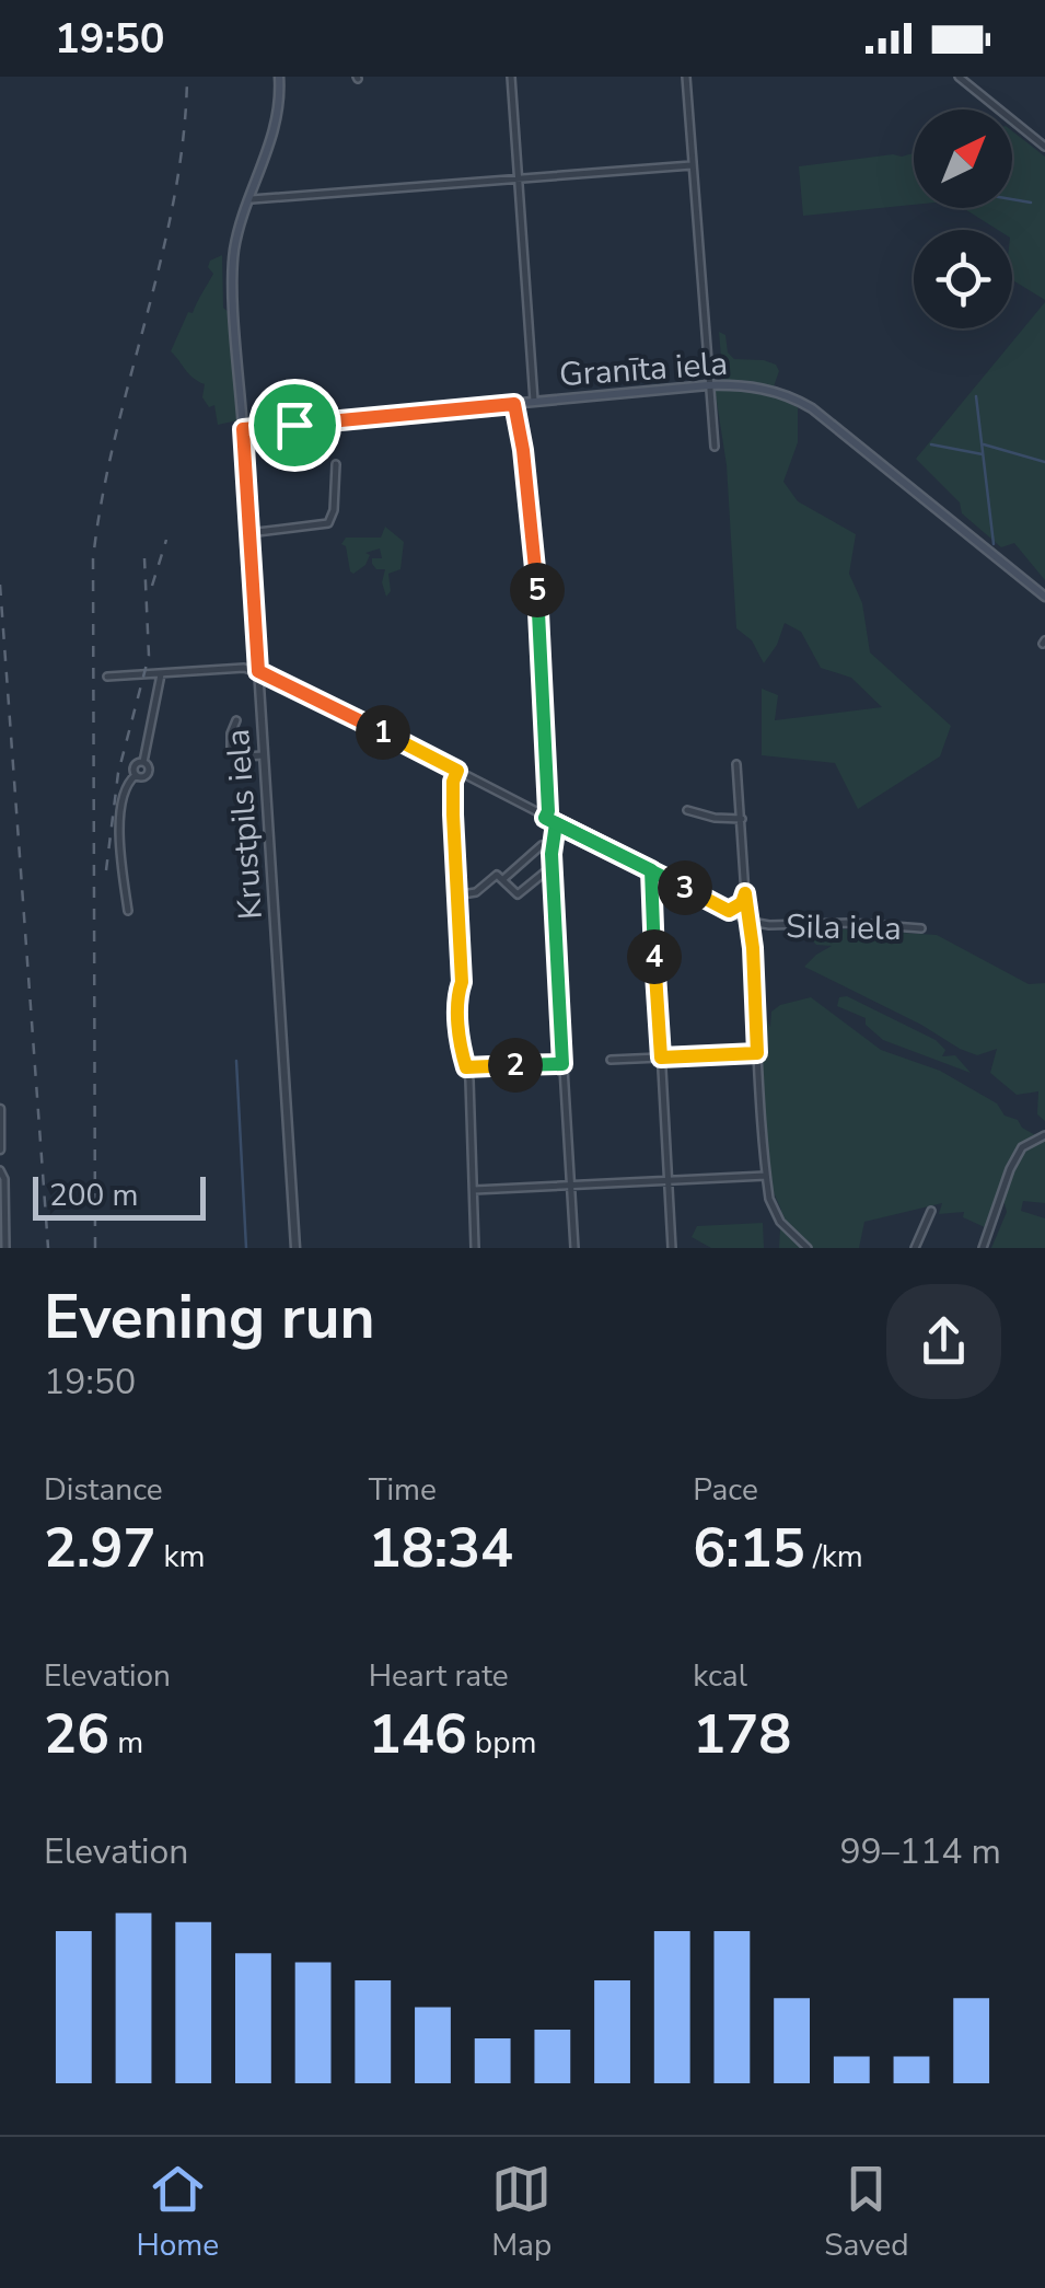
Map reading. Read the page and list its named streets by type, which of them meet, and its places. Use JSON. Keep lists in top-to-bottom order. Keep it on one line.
{"streets":{"main road":["Granīta iela","Krustpils iela"],"street":["Sila iela"]},"crossings":[["Granīta iela","Krustpils iela"],["Krustpils iela","Sila iela"]],"scale_bar":"200 m","north":"top right","page":{"status":"19:50","pins":["5","1","3","4","2"],"scale":"200 m","heading":["Evening run","19:50"],"stats":[["Distance","2.97 km"],["Time","18:34"],["Pace","6:15 /km"],["Elevation","26 m"],["Heart rate","146 bpm"],["kcal","178"]],"chart":["Elevation","99–114 m"],"tabs":["Home","Map","Saved"]}}
